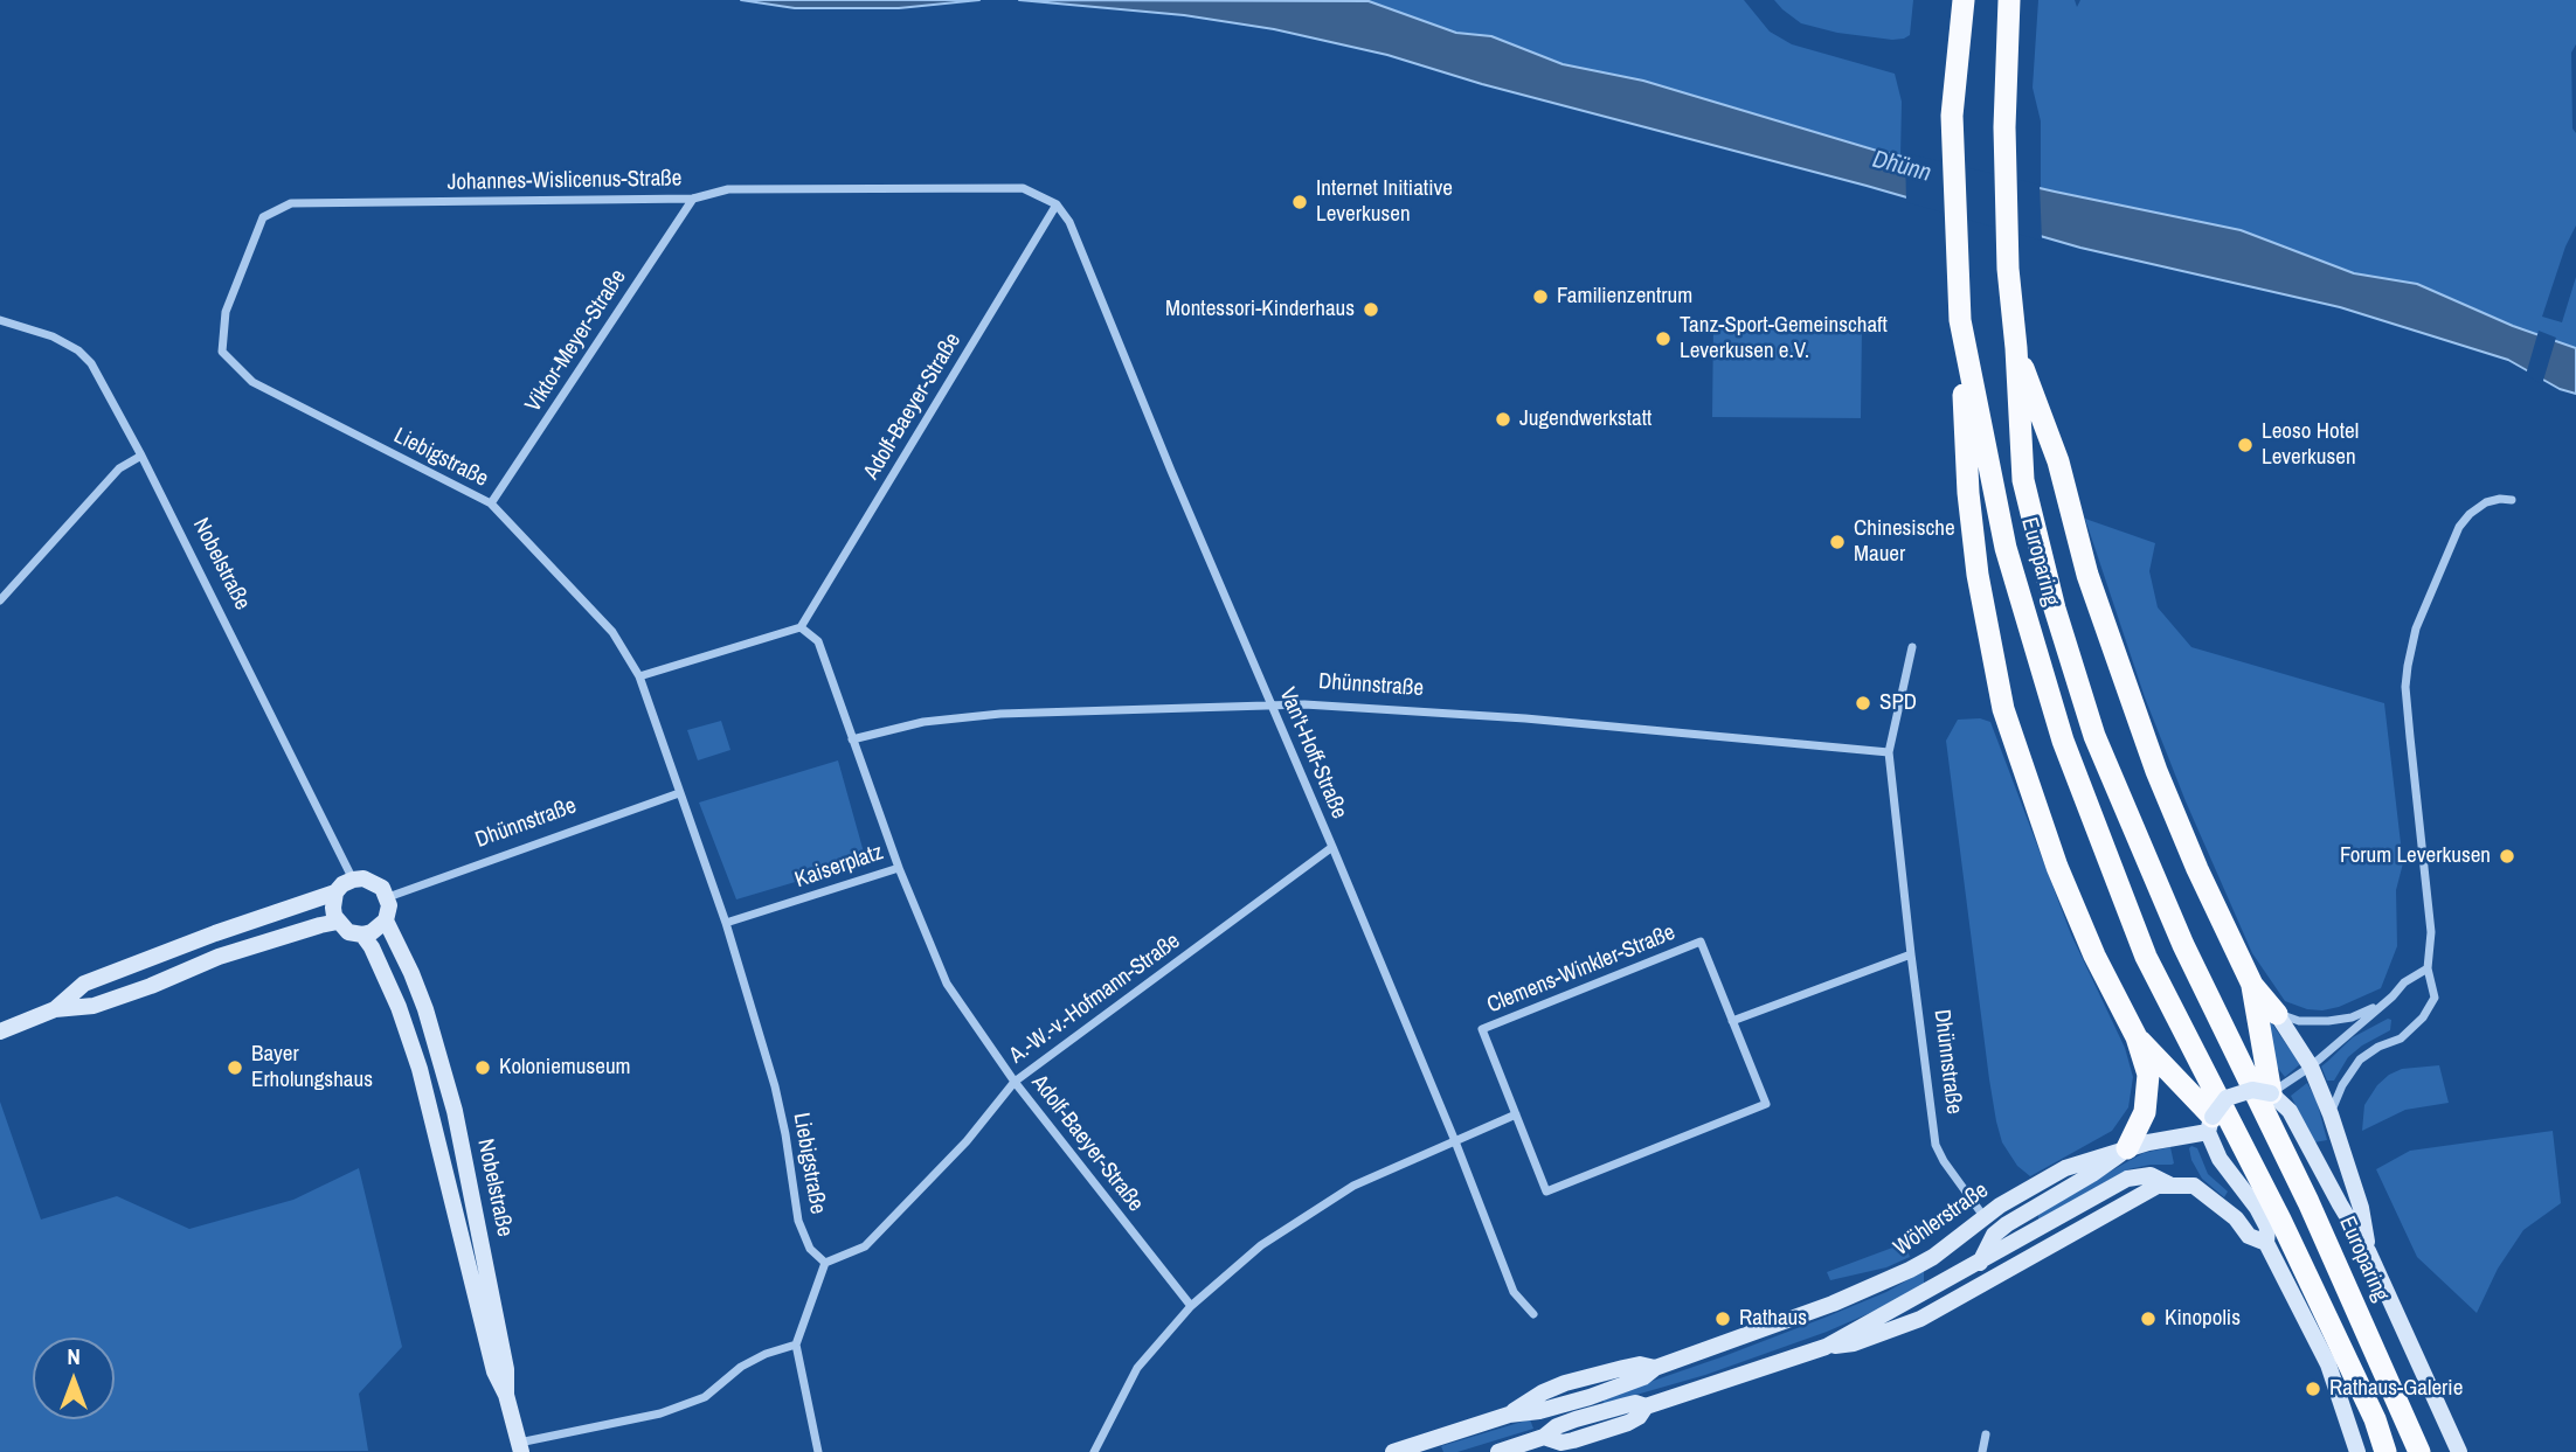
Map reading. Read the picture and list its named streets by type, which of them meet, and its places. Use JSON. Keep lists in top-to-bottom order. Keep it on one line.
{"streets":{"highway":["Europaring"],"main road":["Nobelstraße","Wöhlerstraße"],"street":["Johannes-Wislicenus-Straße","Viktor-Meyer-Straße","Adolf-Baeyer-Straße","Liebigstraße","Dhünnstraße","Van't-Hoff-Straße","Kaiserplatz","Clemens-Winkler-Straße","A.-W.-v.-Hofmann-Straße"]},"crossings":[["Johannes-Wislicenus-Straße","Viktor-Meyer-Straße"],["Johannes-Wislicenus-Straße","Adolf-Baeyer-Straße"],["Johannes-Wislicenus-Straße","Liebigstraße"],["Johannes-Wislicenus-Straße","Van't-Hoff-Straße"],["Viktor-Meyer-Straße","Liebigstraße"],["Adolf-Baeyer-Straße","Van't-Hoff-Straße"],["Adolf-Baeyer-Straße","Kaiserplatz"],["Adolf-Baeyer-Straße","A.-W.-v.-Hofmann-Straße"],["Liebigstraße","Kaiserplatz"],["Liebigstraße","A.-W.-v.-Hofmann-Straße"],["Nobelstraße","Dhünnstraße"],["Dhünnstraße","Van't-Hoff-Straße"],["Dhünnstraße","Kaiserplatz"],["Dhünnstraße","Wöhlerstraße"],["Van't-Hoff-Straße","A.-W.-v.-Hofmann-Straße"]],"water":["Dhünn"],"places":["Internet Initiative Leverkusen","Familienzentrum","Montessori-Kinderhaus","Tanz-Sport-Gemeinschaft Leverkusen e.V.","Jugendwerkstatt","Leoso Hotel Leverkusen","Chinesische Mauer","SPD","Forum Leverkusen","Bayer Erholungshaus","Koloniemuseum","Rathaus","Kinopolis","Rathaus-Galerie"],"north":"top"}
